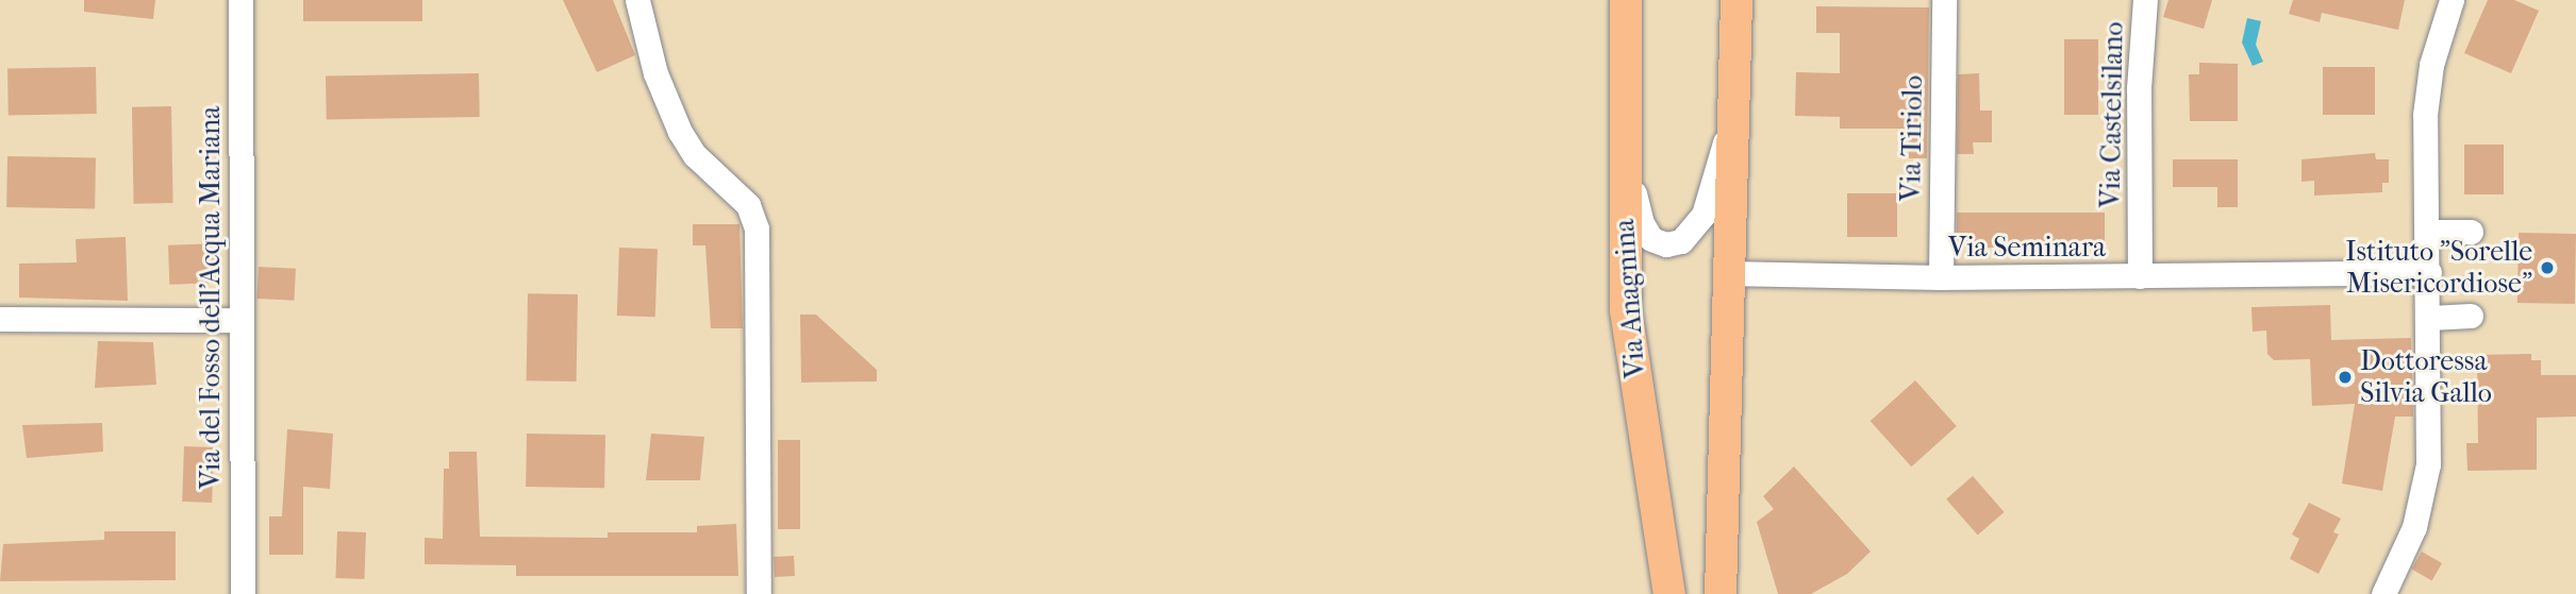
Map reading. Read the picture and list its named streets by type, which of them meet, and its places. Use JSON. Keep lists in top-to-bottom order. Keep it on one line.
{"streets":{"main road":["Via Anagnina"],"street":["Via Castelsilano","Via Tiriolo","Via Seminara","Via del Fosso dell'Acqua Mariana"]},"crossings":[["Via Castelsilano","Via Seminara"],["Via Tiriolo","Via Seminara"]],"places":["Istituto \"Sorelle Misericordiose\"","Dottoressa Silvia Gallo"]}
